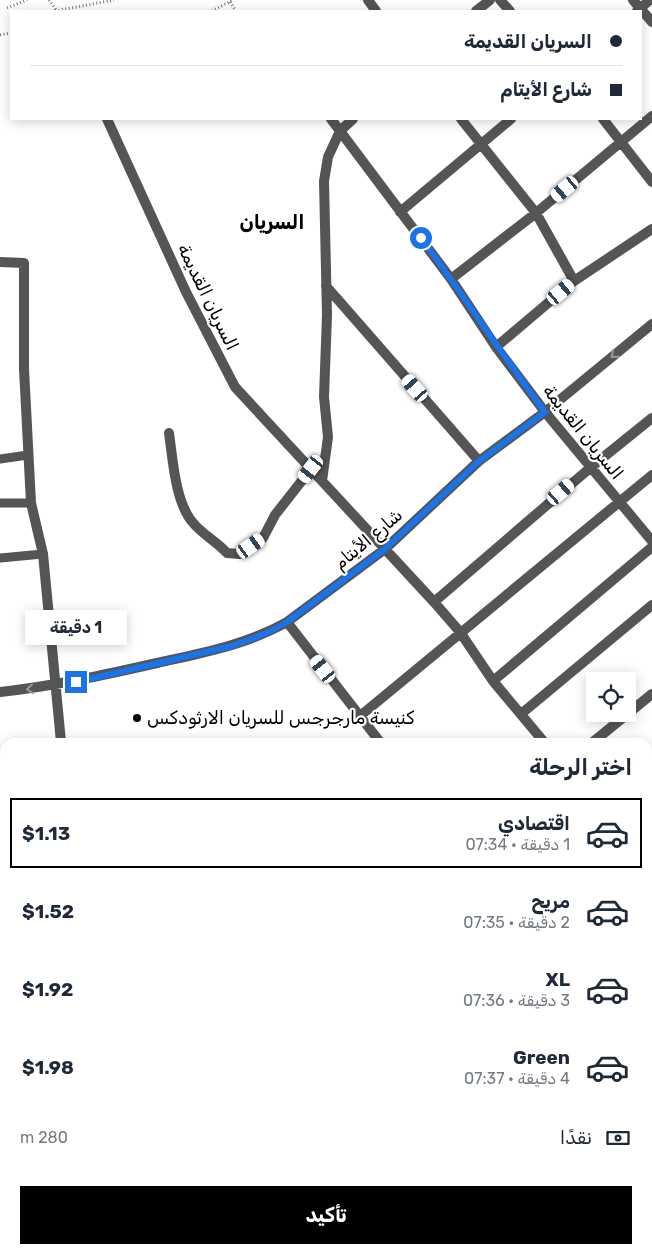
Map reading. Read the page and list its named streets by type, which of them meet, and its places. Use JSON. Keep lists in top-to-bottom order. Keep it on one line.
{"streets":{"street":["السريان القديمة","شارع الأيتام"]},"crossings":[["السريان القديمة","شارع الأيتام"]],"districts":["السريان"],"places":["كنيسة مارجرجس للسريان الارثودكس"],"page":{"banner":["السريان القديمة","شارع الأيتام"],"bubble":"1 دقيقة","heading":"اختر الرحلة","list":[{"name":"اقتصادي","note":"1 دقيقة · 07:34","value":"$1.13"},{"name":"مريح","note":"2 دقيقة · 07:35","value":"$1.52"},{"name":"XL","note":"3 دقيقة · 07:36","value":"$1.92"},{"name":"Green","note":"4 دقيقة · 07:37","value":"$1.98"}],"pay":["نقدًا","280 m"],"buttons":"تأكيد"}}
